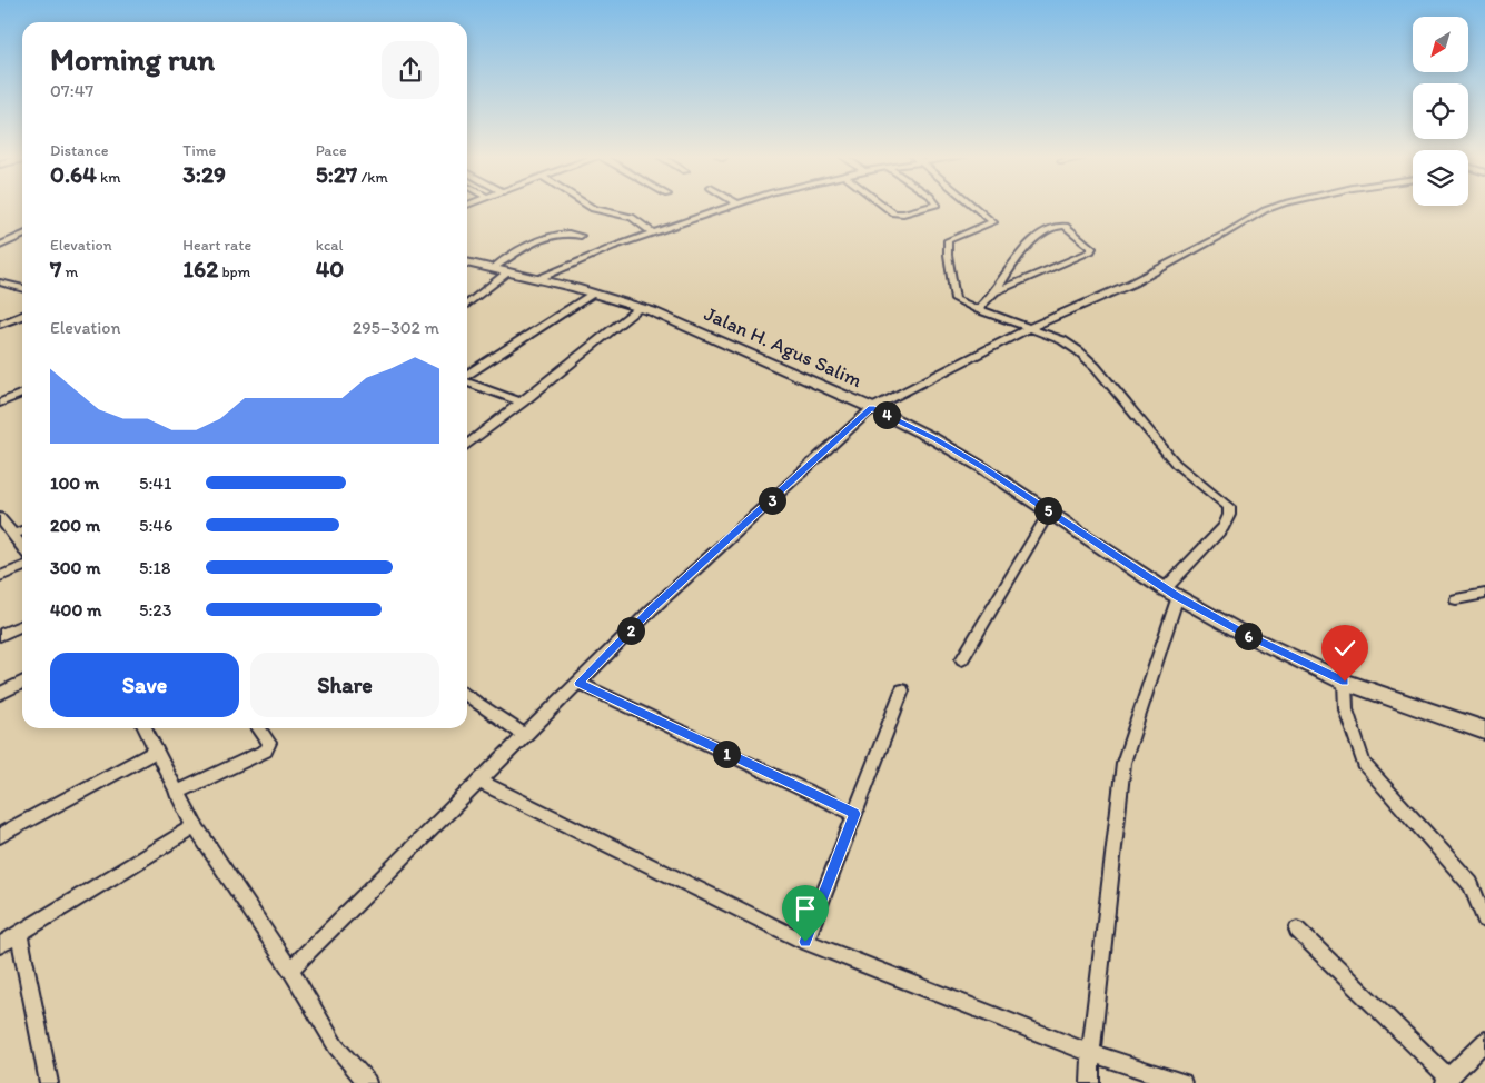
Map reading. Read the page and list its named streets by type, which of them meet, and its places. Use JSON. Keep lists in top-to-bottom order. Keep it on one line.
{"streets":{"main road":["Jalan H. Agus Salim"]},"north":"bottom left","page":{"heading":["Morning run","07:47"],"stats":[["Distance","0.64 km"],["Time","3:29"],["Pace","5:27 /km"],["Elevation","7 m"],["Heart rate","162 bpm"],["kcal","40"]],"chart":["Elevation","295–302 m"],"pins":["4","3","5","2","6","1"],"list":[{"name":"100 m","note":"5:41"},{"name":"200 m","note":"5:46"},{"name":"300 m","note":"5:18"},{"name":"400 m","note":"5:23"}],"buttons":["Save","Share"]}}
